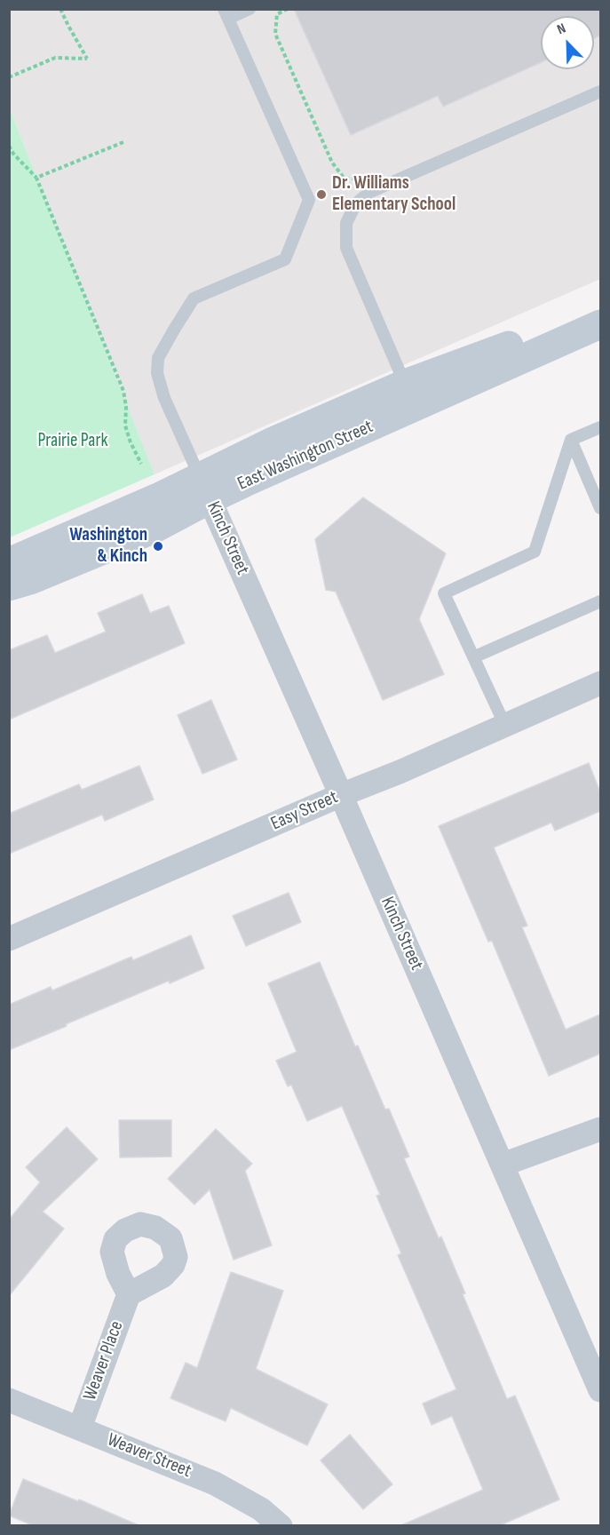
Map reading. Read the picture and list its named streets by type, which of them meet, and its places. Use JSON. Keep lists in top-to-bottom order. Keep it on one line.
{"streets":{"main road":["East Washington Street"],"street":["Kinch Street","Easy Street","Weaver Place","Weaver Street"]},"crossings":[["East Washington Street","Kinch Street"],["Kinch Street","Easy Street"],["Weaver Place","Weaver Street"]],"parks":["Prairie Park"],"places":["Dr. Williams Elementary School","Washington & Kinch"],"north":"top left"}
